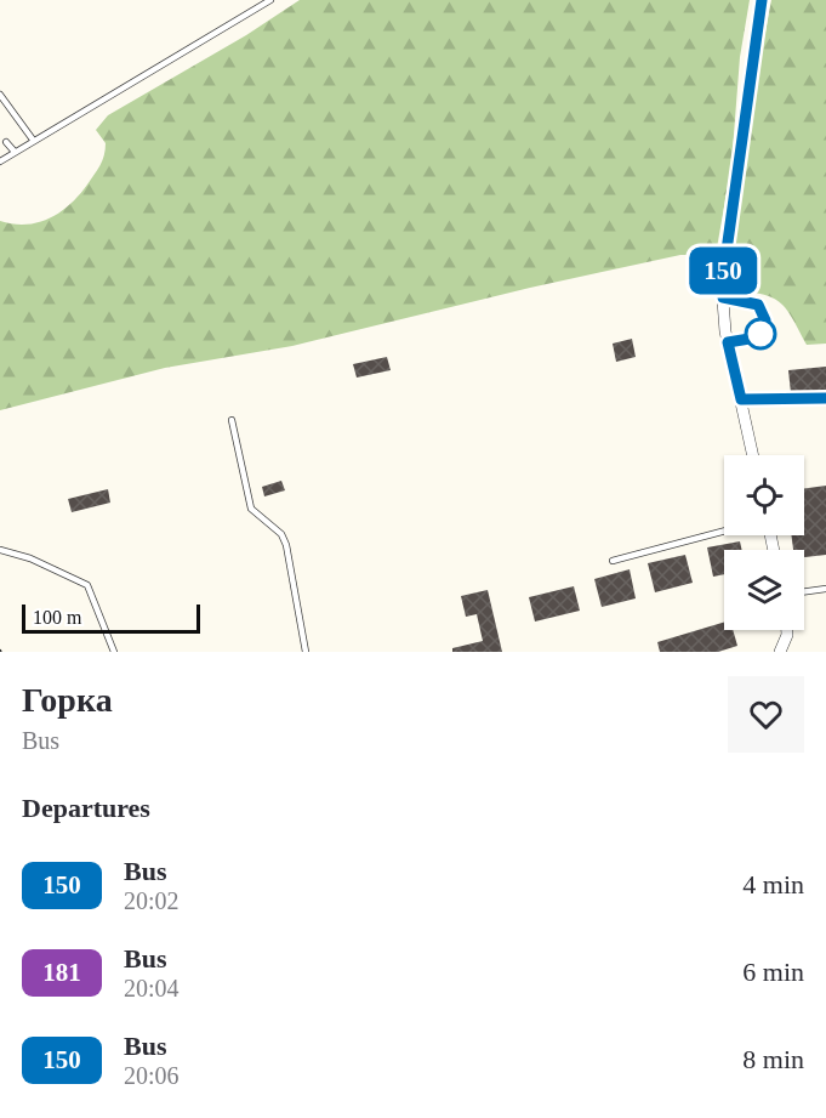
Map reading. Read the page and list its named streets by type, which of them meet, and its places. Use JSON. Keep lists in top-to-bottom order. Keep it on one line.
{"lines":["bus line 150"],"scale_bar":"100 m","page":{"on_map":"150","scale":"100 m","heading":[["Горка","Bus"],"Departures"],"list":[{"mark":"150","name":"Bus","note":"20:02","value":"4 min"},{"mark":"181","name":"Bus","note":"20:04","value":"6 min"},{"mark":"150","name":"Bus","note":"20:06","value":"8 min"}]}}
